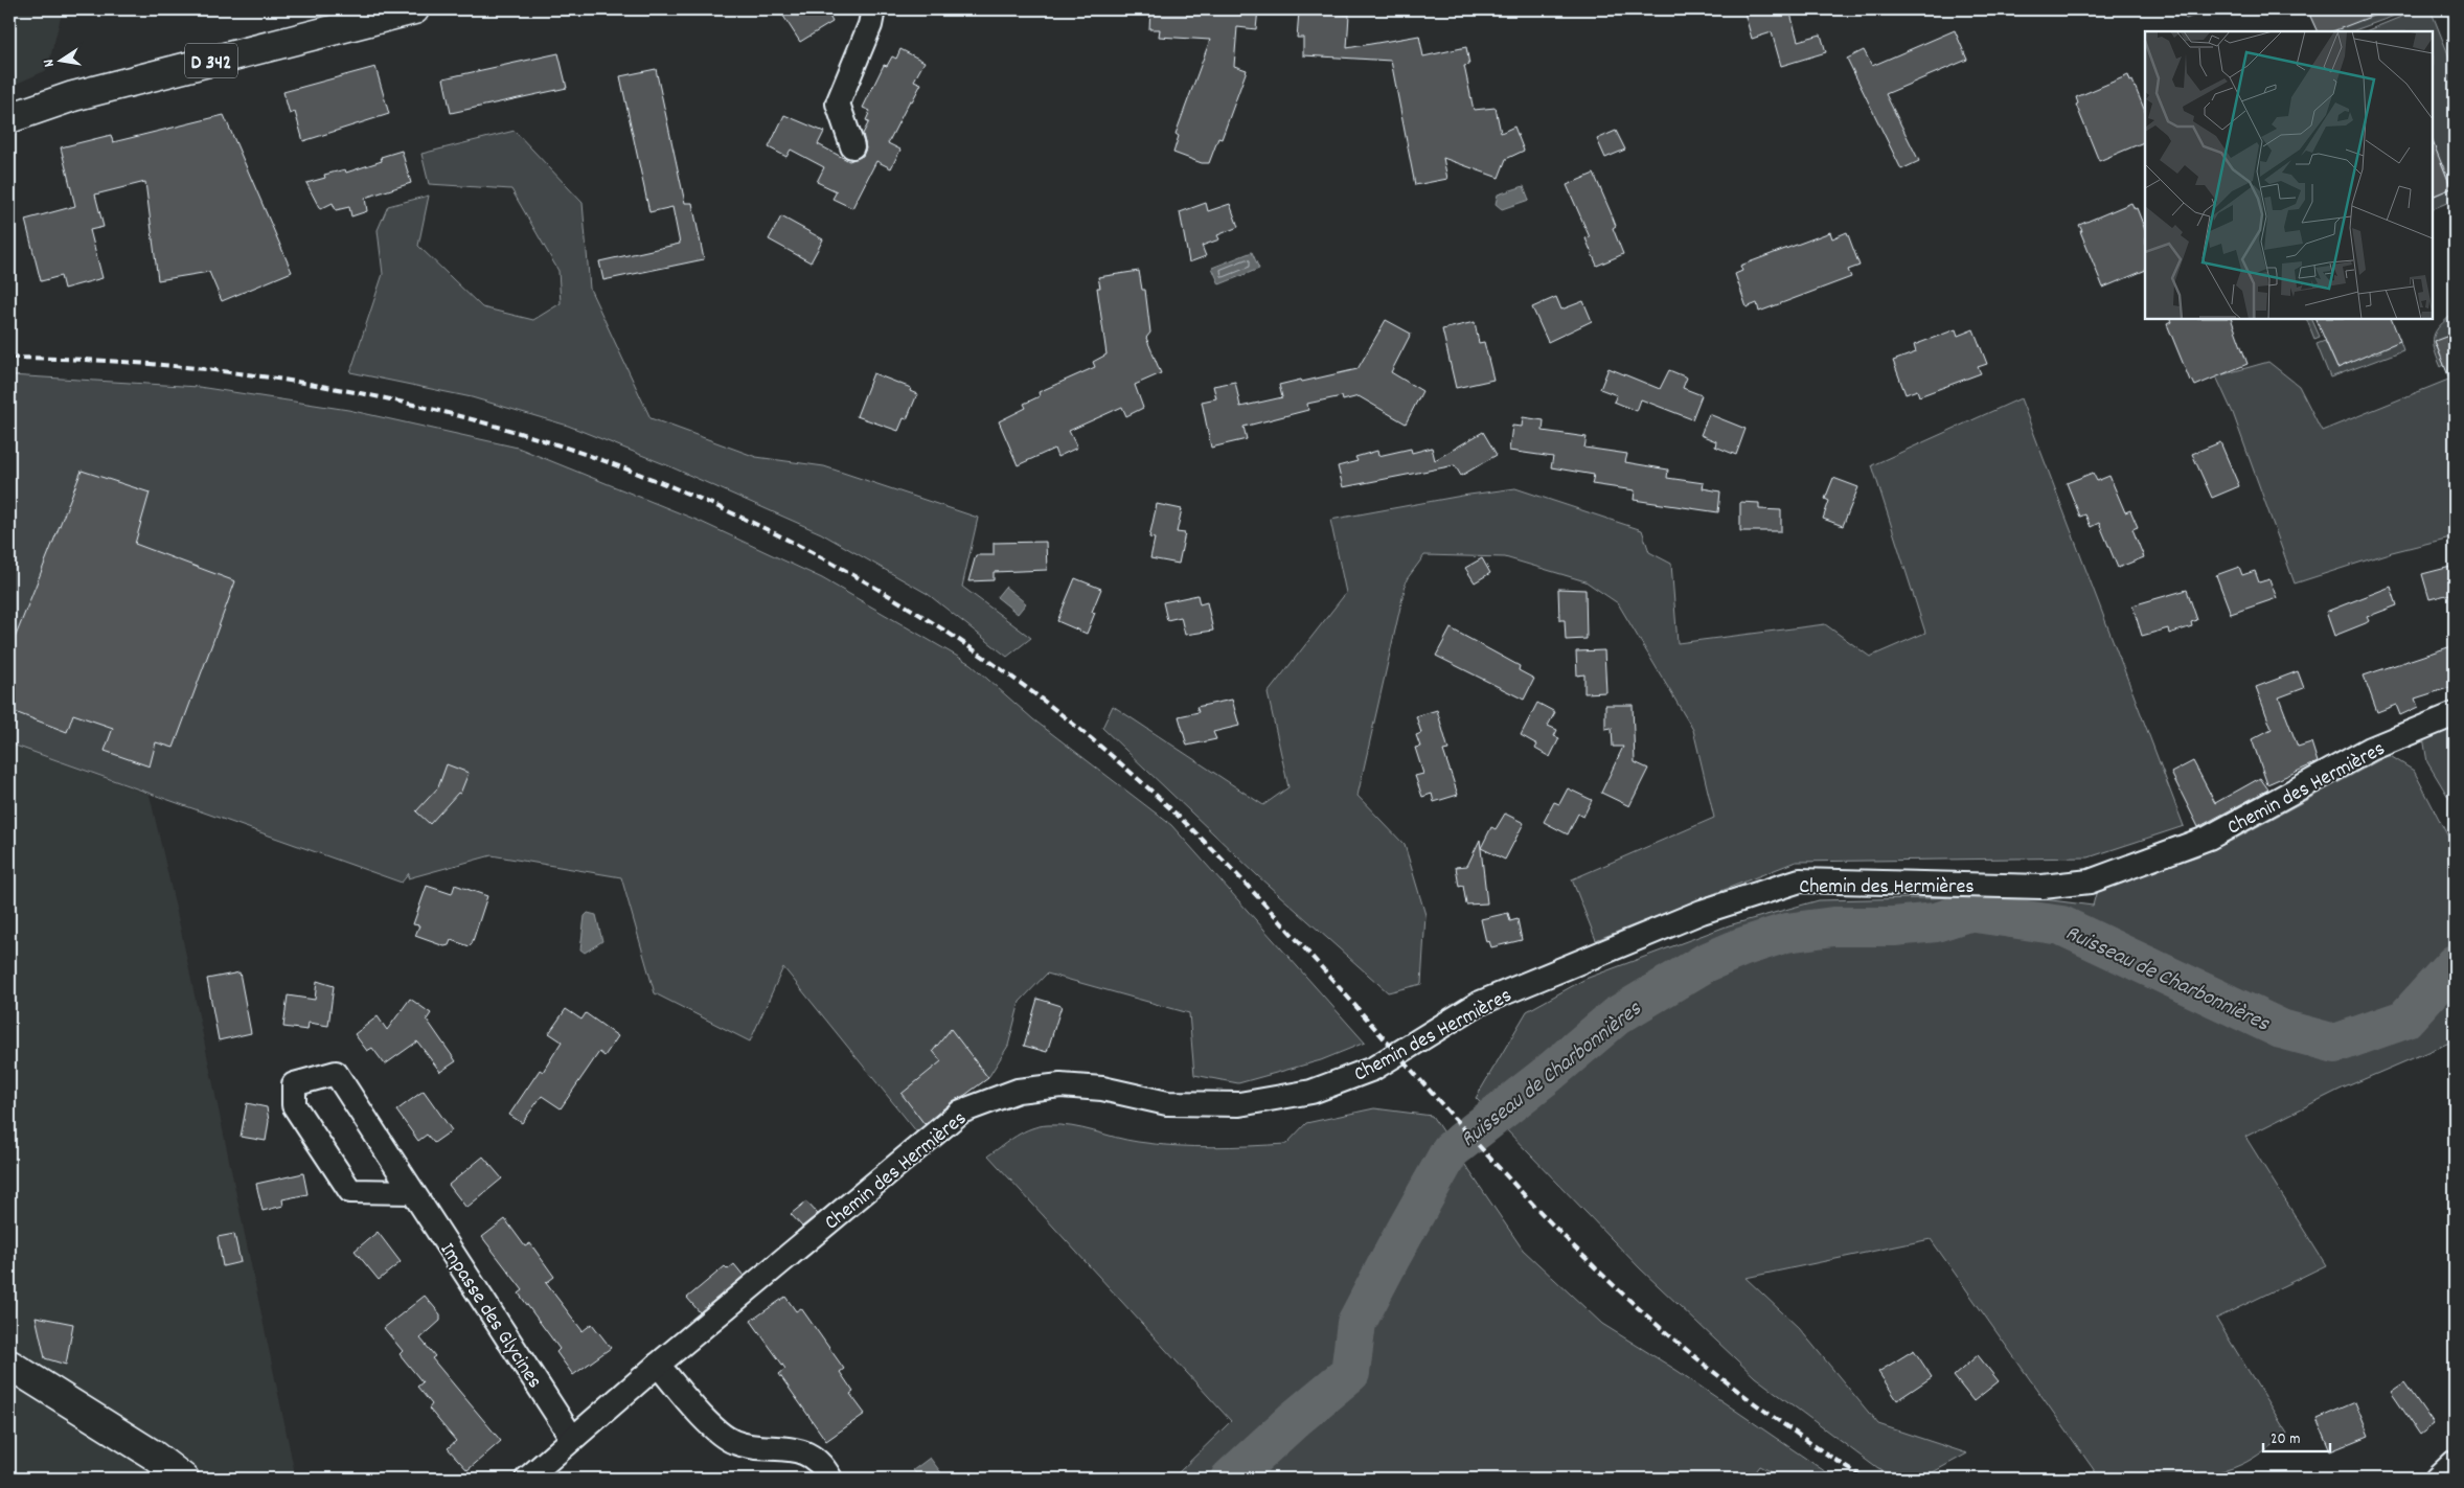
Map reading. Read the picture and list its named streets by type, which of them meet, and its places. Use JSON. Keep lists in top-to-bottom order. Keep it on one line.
{"streets":{"main road":["D 342"],"street":["Chemin des Hermières","Impasse des Glycines"]},"crossings":[["Chemin des Hermières","Impasse des Glycines"]],"water":["Ruisseau de Charbonnières"],"scale_bar":"20 m","north":"left"}
